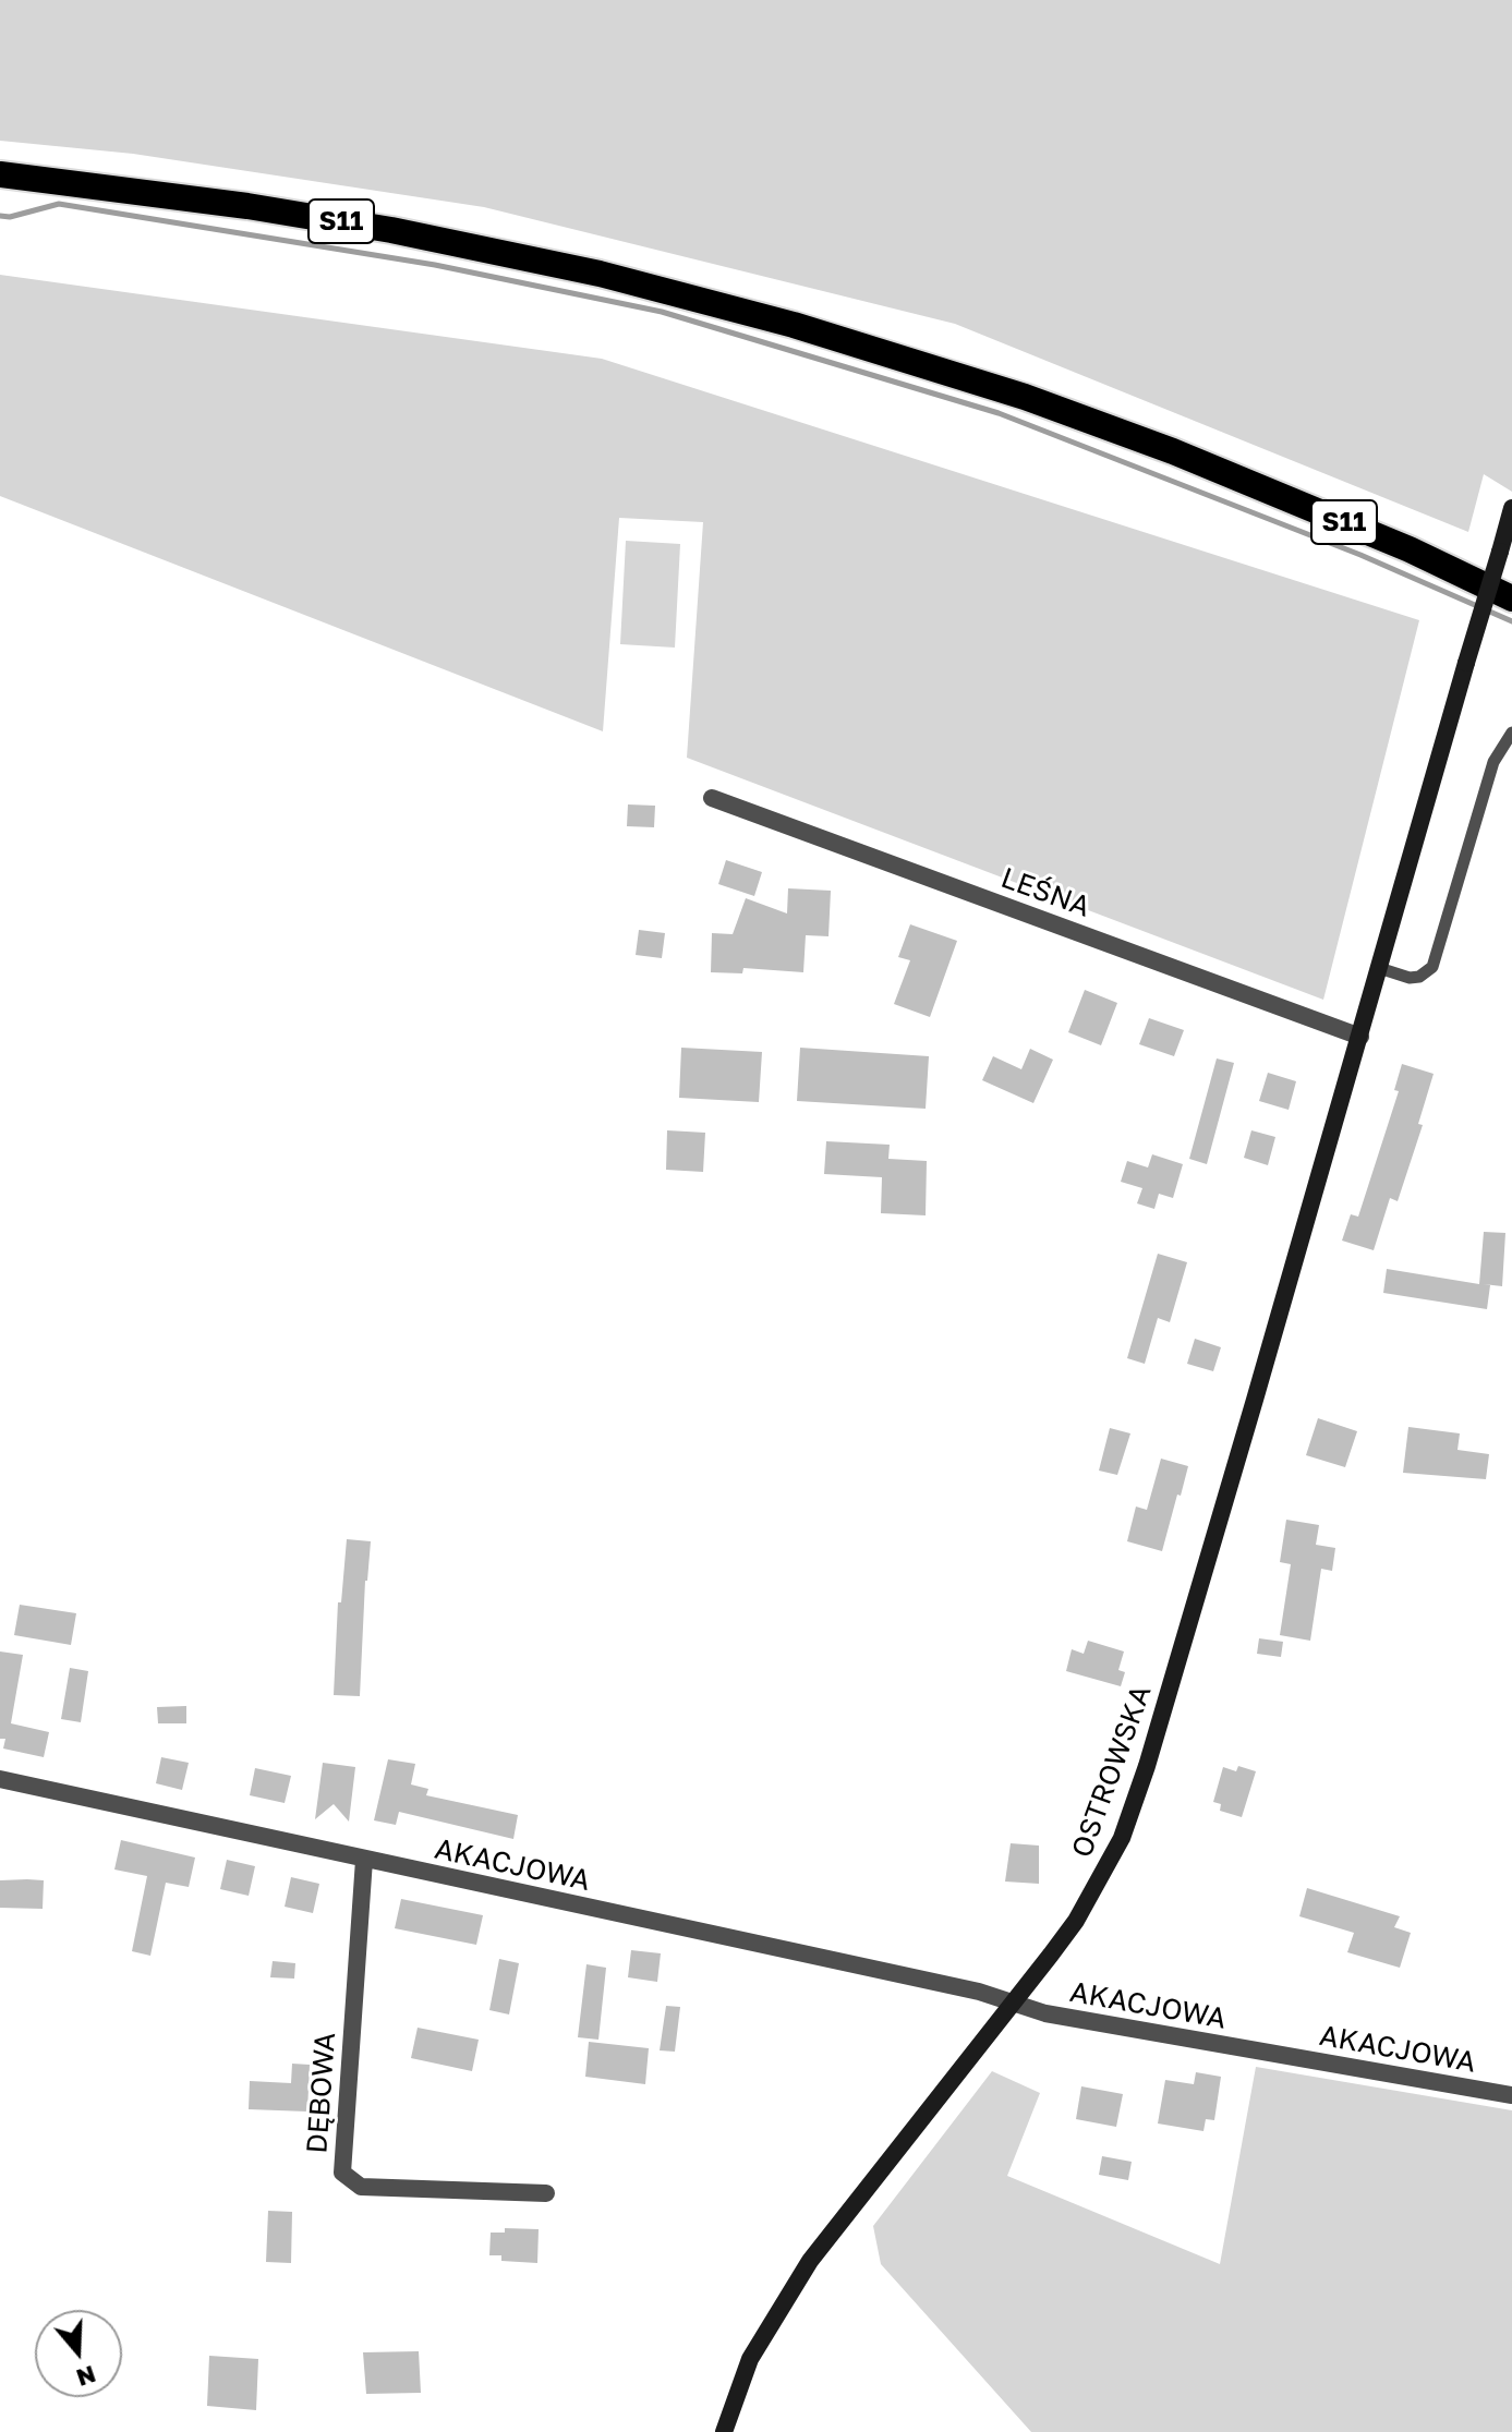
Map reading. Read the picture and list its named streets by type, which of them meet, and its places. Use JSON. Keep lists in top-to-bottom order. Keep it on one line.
{"streets":{"highway":["S11"],"street":["LEŚNA","OSTROWSKA","AKACJOWA","DĘBOWA"]},"crossings":[["LEŚNA","OSTROWSKA"],["OSTROWSKA","AKACJOWA"],["AKACJOWA","DĘBOWA"]],"north":"bottom"}
